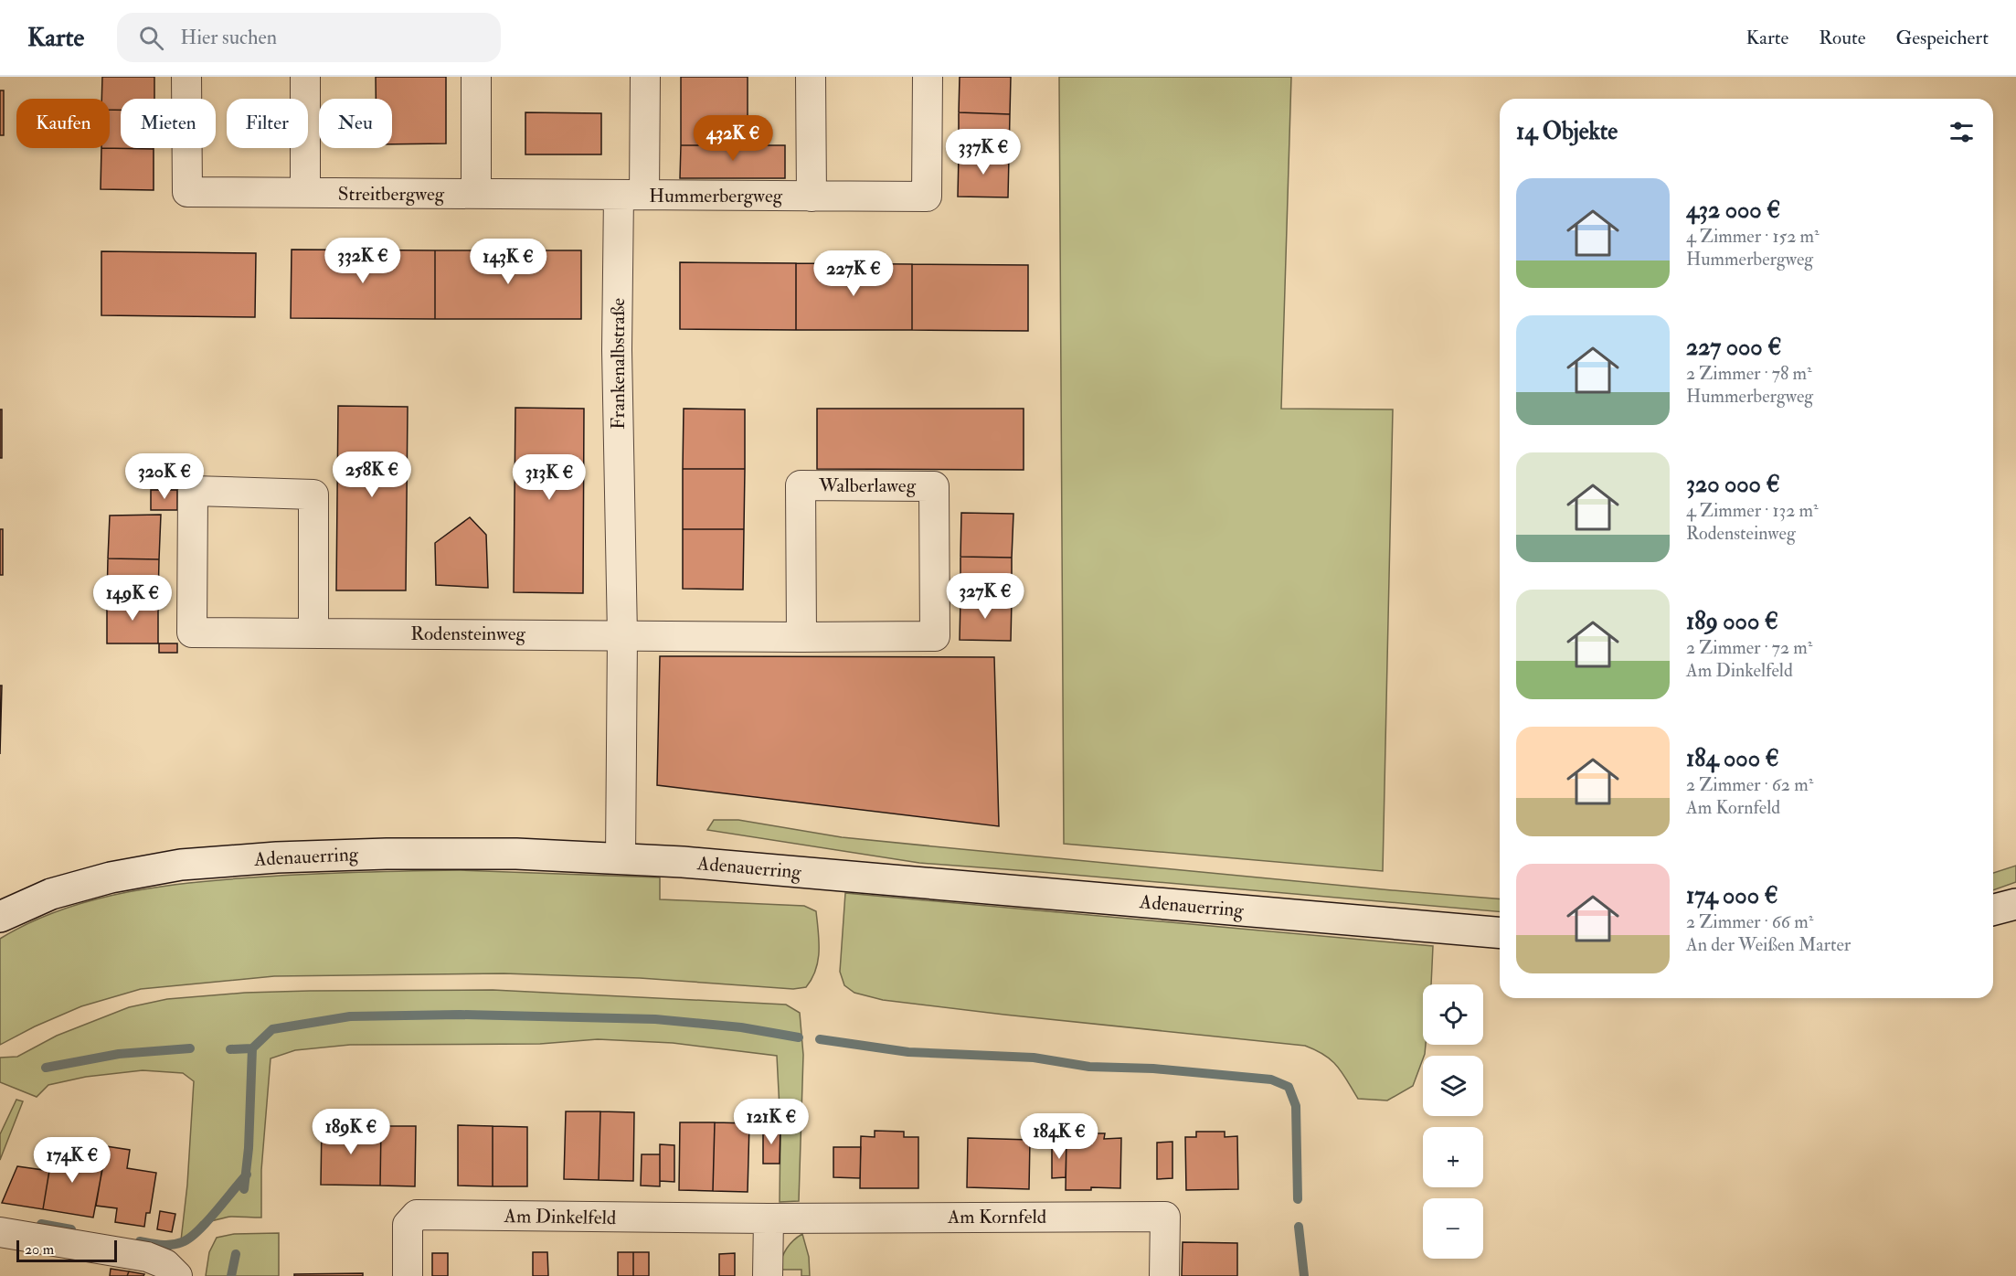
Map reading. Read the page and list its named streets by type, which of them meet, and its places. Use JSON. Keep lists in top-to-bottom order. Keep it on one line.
{"streets":{"main road":["Adenauerring"],"street":["Streitbergweg","Hummerbergweg","Frankenalbstraße","Walberlaweg","Rodensteinweg","Am Dinkelfeld","Am Kornfeld"]},"crossings":[["Hummerbergweg","Frankenalbstraße"],["Frankenalbstraße","Walberlaweg"],["Frankenalbstraße","Rodensteinweg"],["Frankenalbstraße","Adenauerring"],["Walberlaweg","Rodensteinweg"],["Am Dinkelfeld","Am Kornfeld"]],"scale_bar":"20 m","page":{"header":"Karte","search":"Hier suchen","nav":["Karte","Route","Gespeichert"],"chip":["Kaufen","Mieten","Filter","Neu"],"heading":"14 Objekte","price":["432K €","337K €","332K €","143K €","227K €","258K €","320K €","313K €","327K €","149K €","121K €","189K €","184K €","174K €"],"list":[{"name":"432 000 €","note":"4 Zimmer · 152 m² · Hummerbergweg"},{"name":"227 000 €","note":"2 Zimmer · 78 m² · Hummerbergweg"},{"name":"320 000 €","note":"4 Zimmer · 132 m² · Rodensteinweg"},{"name":"189 000 €","note":"2 Zimmer · 72 m² · Am Dinkelfeld"},{"name":"184 000 €","note":"2 Zimmer · 62 m² · Am Kornfeld"},{"name":"174 000 €","note":"2 Zimmer · 66 m² · An der Weißen Marter"}],"map_buttons":["+","−"],"scale":"20 m"}}
